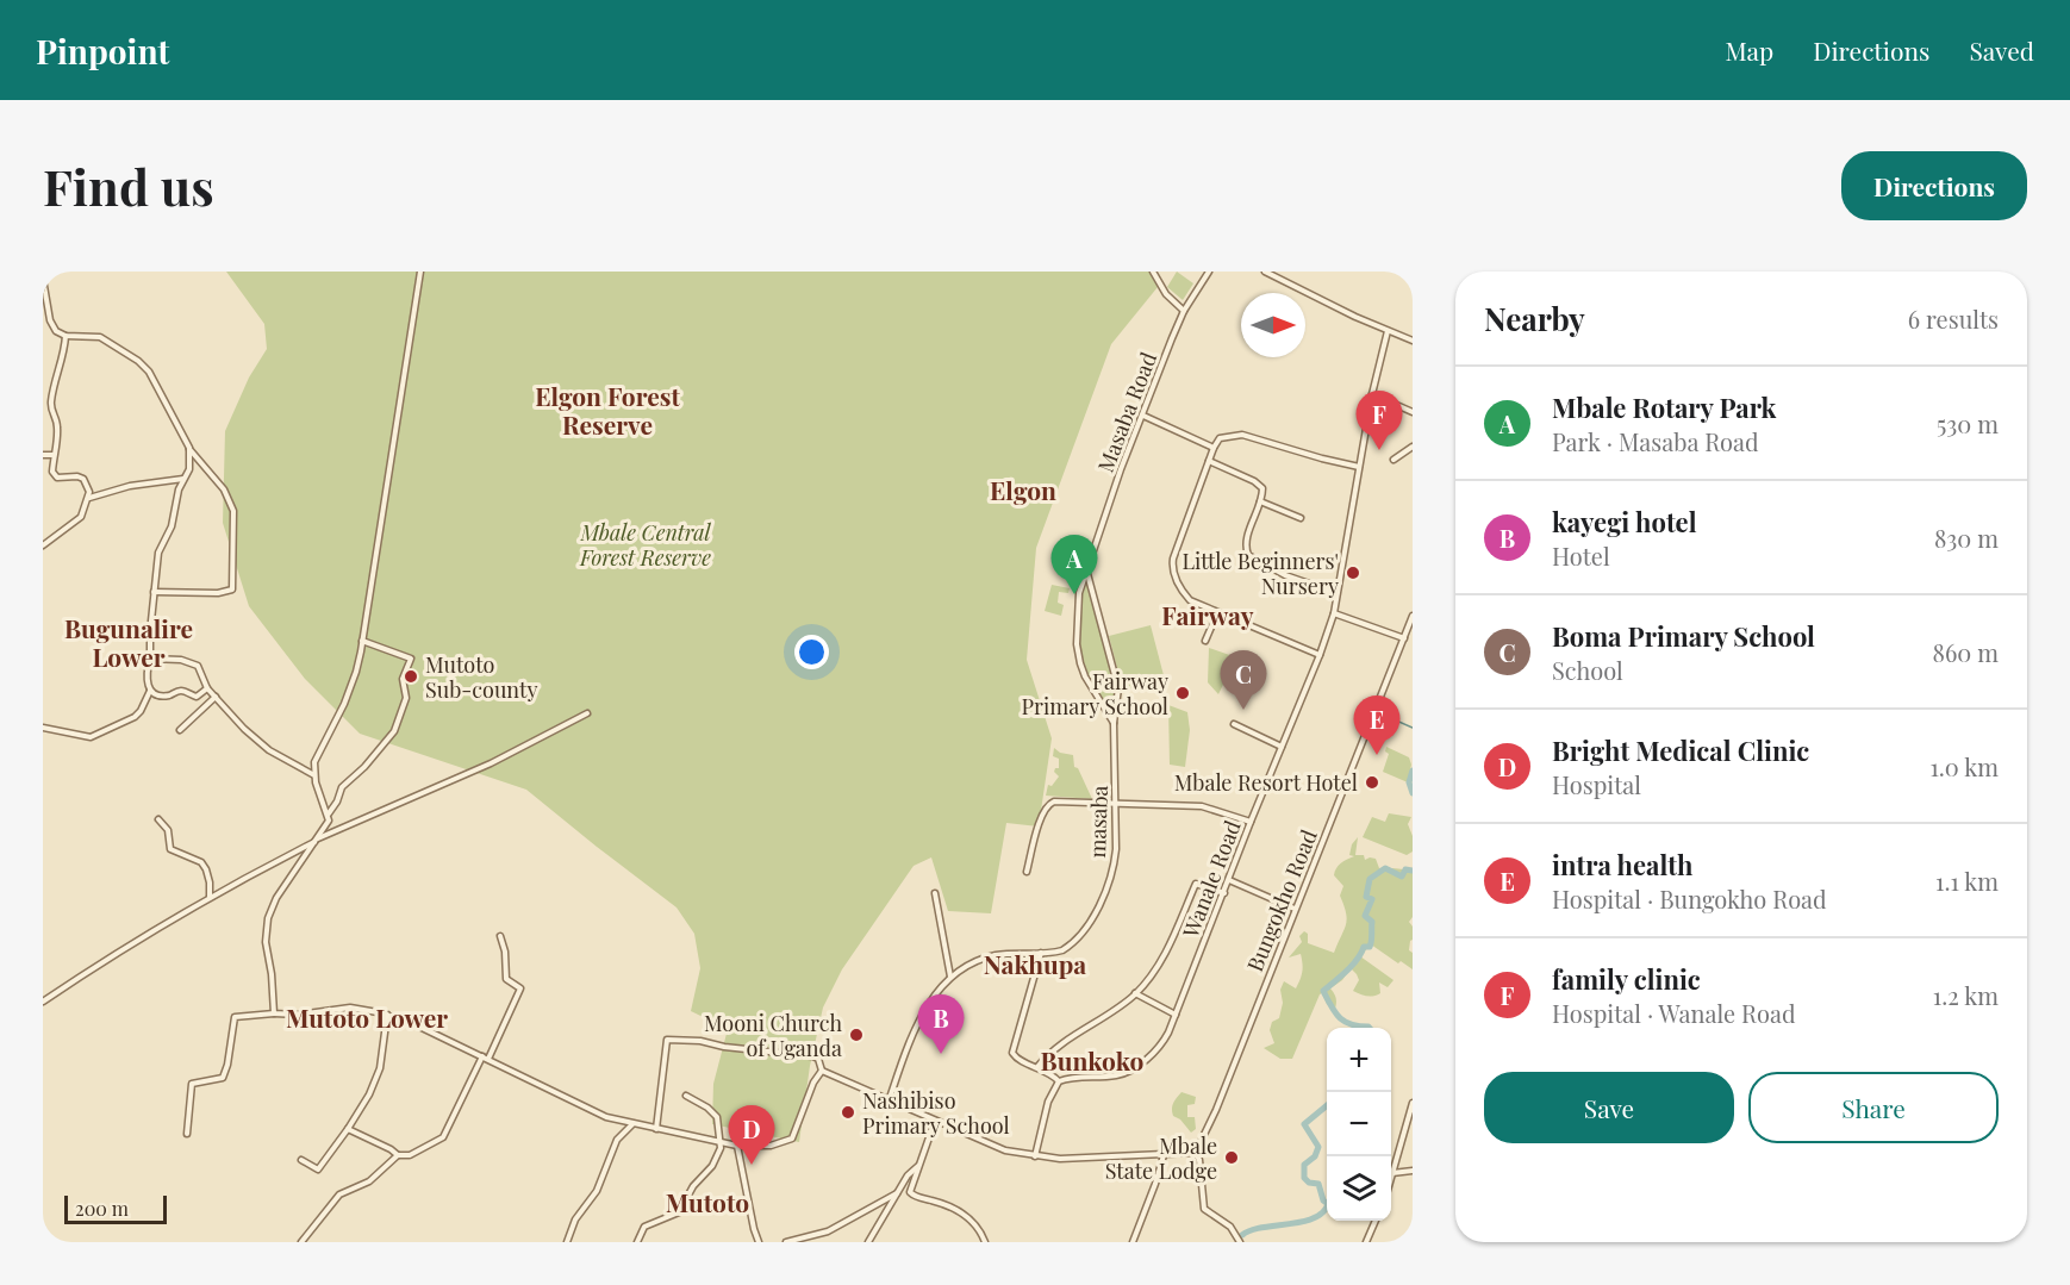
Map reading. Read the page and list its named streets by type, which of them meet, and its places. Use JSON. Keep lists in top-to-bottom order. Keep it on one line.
{"streets":{"street":["Masaba Road","masaba","Wanale Road","Bungokho Road"]},"crossings":[["Masaba Road","masaba"]],"districts":["Elgon Forest Reserve","Elgon","Fairway","Bugunalire Lower","Nakhupa","Mutoto Lower","Bunkoko","Mutoto"],"parks":["Mbale Central Forest Reserve"],"places":["Little Beginners' Nursery","Mutoto Sub-county","Fairway Primary School","Mbale Resort Hotel","Mooni Church of Uganda","Nashibiso Primary School","Mbale State Lodge"],"scale_bar":"200 m","north":"right","page":{"header":"Pinpoint","nav":["Map","Directions","Saved"],"buttons":["Directions",["Save","Share"]],"title":"Find us","heading":["Nearby","6 results"],"list":[{"mark":"A","name":"Mbale Rotary Park","note":"Park · Masaba Road","value":"530 m"},{"mark":"B","name":"kayegi hotel","note":"Hotel","value":"830 m"},{"mark":"C","name":"Boma Primary School","note":"School","value":"860 m"},{"mark":"D","name":"Bright Medical Clinic","note":"Hospital","value":"1.0 km"},{"mark":"E","name":"intra health","note":"Hospital · Bungokho Road","value":"1.1 km"},{"mark":"F","name":"family clinic","note":"Hospital · Wanale Road","value":"1.2 km"}],"pins":["F","A","C","E","B","D"],"map_buttons":["+","−"],"scale":"200 m"}}
